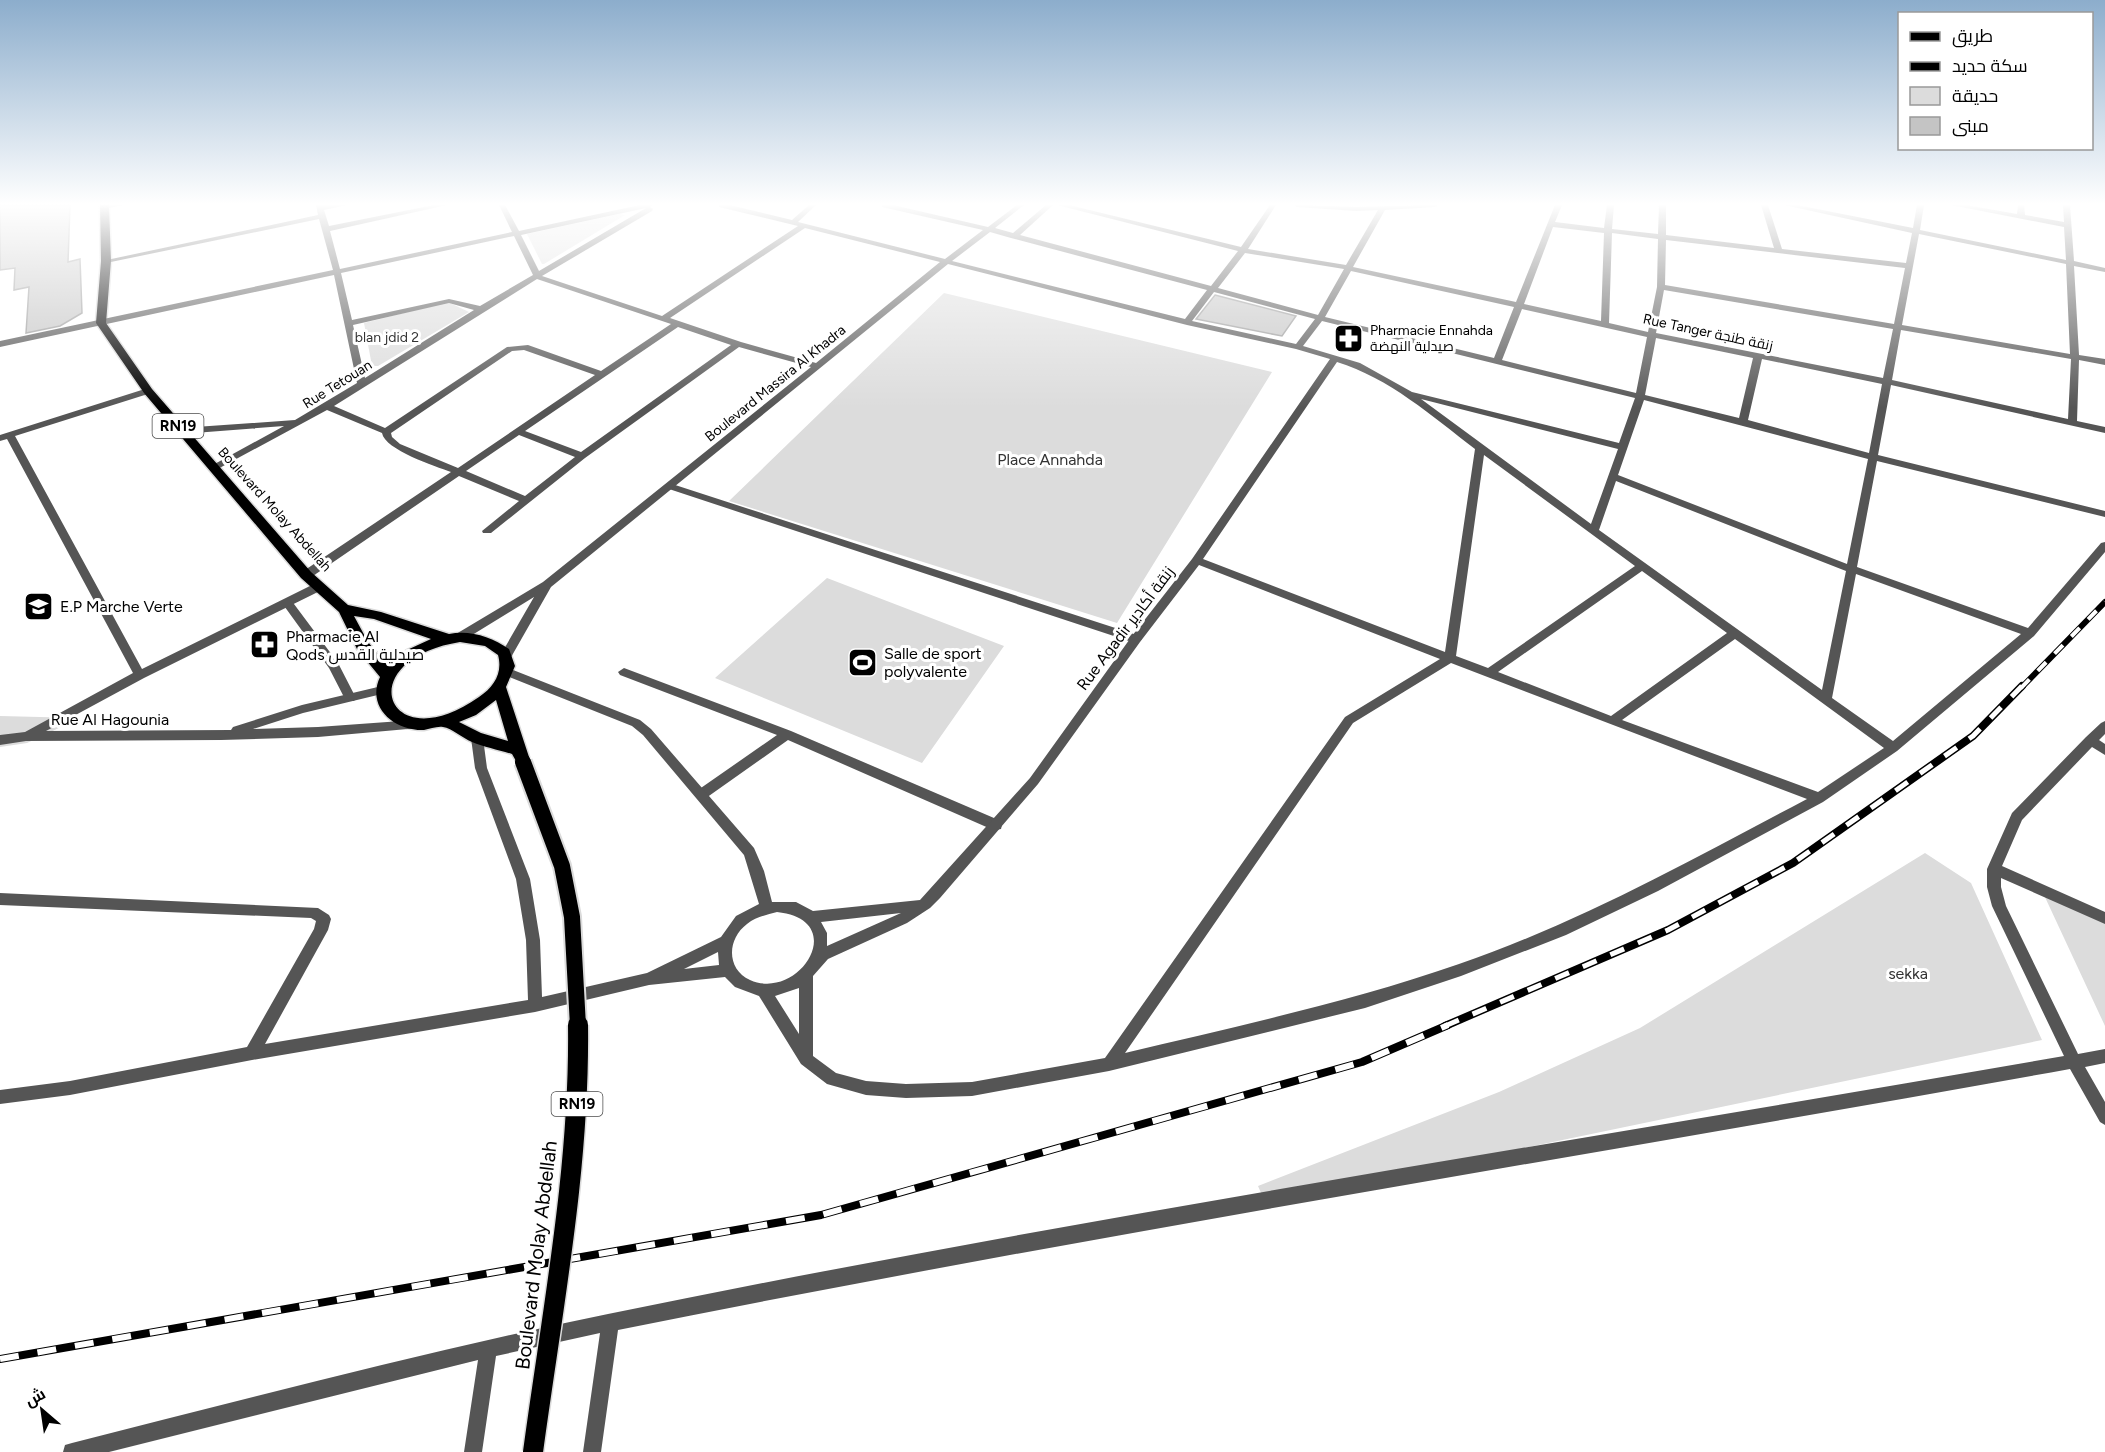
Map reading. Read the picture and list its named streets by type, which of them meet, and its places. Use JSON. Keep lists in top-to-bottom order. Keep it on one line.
{"streets":{"main road":["RN19","Boulevard Molay Abdellah"],"street":["Rue Tanger زنقة طنجة","Boulevard Massira Al Khadra","Rue Tetouan","Rue Agadir زنقة أكادير","Rue Al Hagounia"]},"crossings":[["Rue Tetouan","Boulevard Molay Abdellah"],["RN19","Boulevard Molay Abdellah"],["RN19","Rue Al Hagounia"],["Boulevard Molay Abdellah","Rue Al Hagounia"]],"parks":["blan jdid 2","Place Annahda","sekka"],"places":{"pharmacy":["Pharmacie Ennahda صيدلية النهضة","Pharmacie Al Qods صيدلية القدس"],"school or university":["E.P Marche Verte"],"sports":["Salle de sport polyvalente"]},"legend":["طريق","سكة حديد","حديقة","مبنى"],"north":"top left"}
